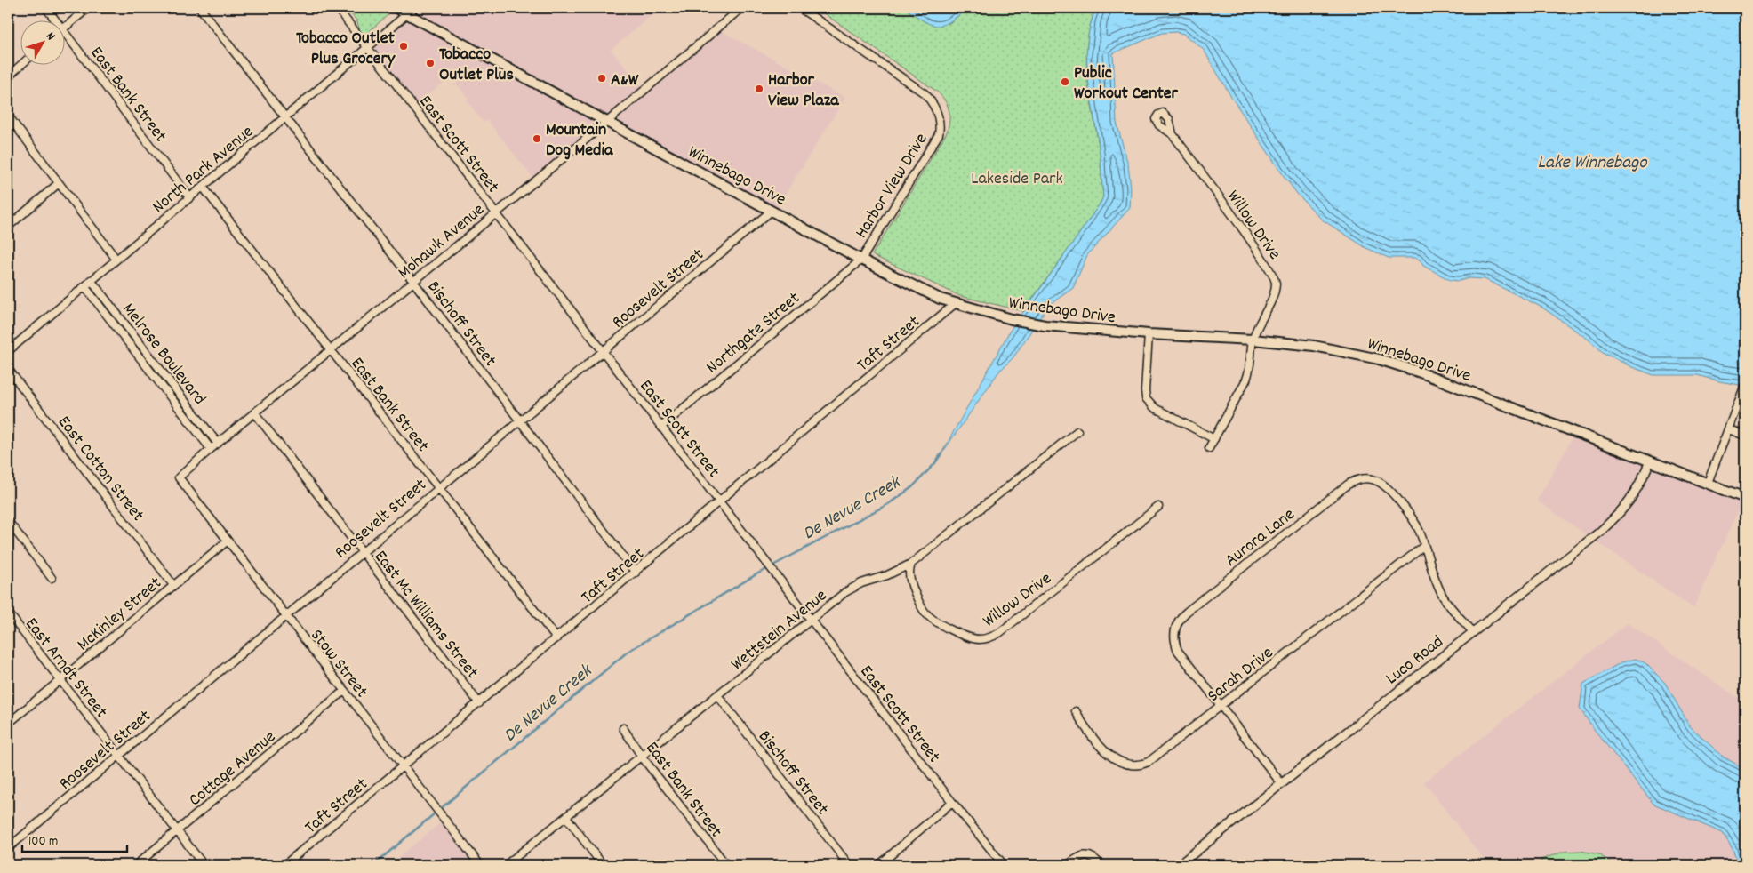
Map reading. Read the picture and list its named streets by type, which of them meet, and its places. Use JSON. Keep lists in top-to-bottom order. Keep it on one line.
{"streets":{"main road":["Winnebago Drive"],"street":["East Bank Street","East Scott Street","North Park Avenue","Harbor View Drive","Willow Drive","Mohawk Avenue","Roosevelt Street","Bischoff Street","Northgate Street","Taft Street","Melrose Boulevard","East Cotton Street","Aurora Lane","McKinley Street","East Mc Williams Street","Wettstein Avenue","Luco Road","Stow Street","East Arndt Street","Sarah Drive","Cottage Avenue"]},"crossings":[["East Bank Street","North Park Avenue"],["East Bank Street","Mohawk Avenue"],["East Bank Street","Roosevelt Street"],["East Bank Street","Taft Street"],["East Bank Street","Wettstein Avenue"],["East Scott Street","North Park Avenue"],["East Scott Street","Mohawk Avenue"],["East Scott Street","Roosevelt Street"],["East Scott Street","Northgate Street"],["East Scott Street","Taft Street"],["East Scott Street","Wettstein Avenue"],["North Park Avenue","Winnebago Drive"],["North Park Avenue","Bischoff Street"],["North Park Avenue","Melrose Boulevard"],["Winnebago Drive","Harbor View Drive"],["Winnebago Drive","Willow Drive"],["Winnebago Drive","Mohawk Avenue"],["Winnebago Drive","Roosevelt Street"],["Winnebago Drive","Northgate Street"],["Winnebago Drive","Taft Street"],["Winnebago Drive","Luco Road"],["Harbor View Drive","Northgate Street"],["Willow Drive","Wettstein Avenue"],["Mohawk Avenue","Bischoff Street"],["Mohawk Avenue","Melrose Boulevard"],["Mohawk Avenue","East Mc Williams Street"],["Mohawk Avenue","Stow Street"],["Roosevelt Street","Bischoff Street"],["Roosevelt Street","East Mc Williams Street"],["Roosevelt Street","Stow Street"],["Roosevelt Street","East Arndt Street"],["Bischoff Street","Taft Street"],["Bischoff Street","Wettstein Avenue"],["Taft Street","East Mc Williams Street"],["Taft Street","Stow Street"],["East Cotton Street","McKinley Street"],["Aurora Lane","Luco Road"],["Aurora Lane","Sarah Drive"],["McKinley Street","Stow Street"],["McKinley Street","East Arndt Street"],["Stow Street","Cottage Avenue"],["East Arndt Street","Cottage Avenue"]],"water":["Lake Winnebago","De Nevue Creek"],"parks":["Lakeside Park"],"places":["Tobacco Outlet Plus Grocery","Tobacco Outlet Plus","A&W","Public Workout Center","Harbor View Plaza","Mountain Dog Media"],"scale_bar":"100 m","north":"top right"}
